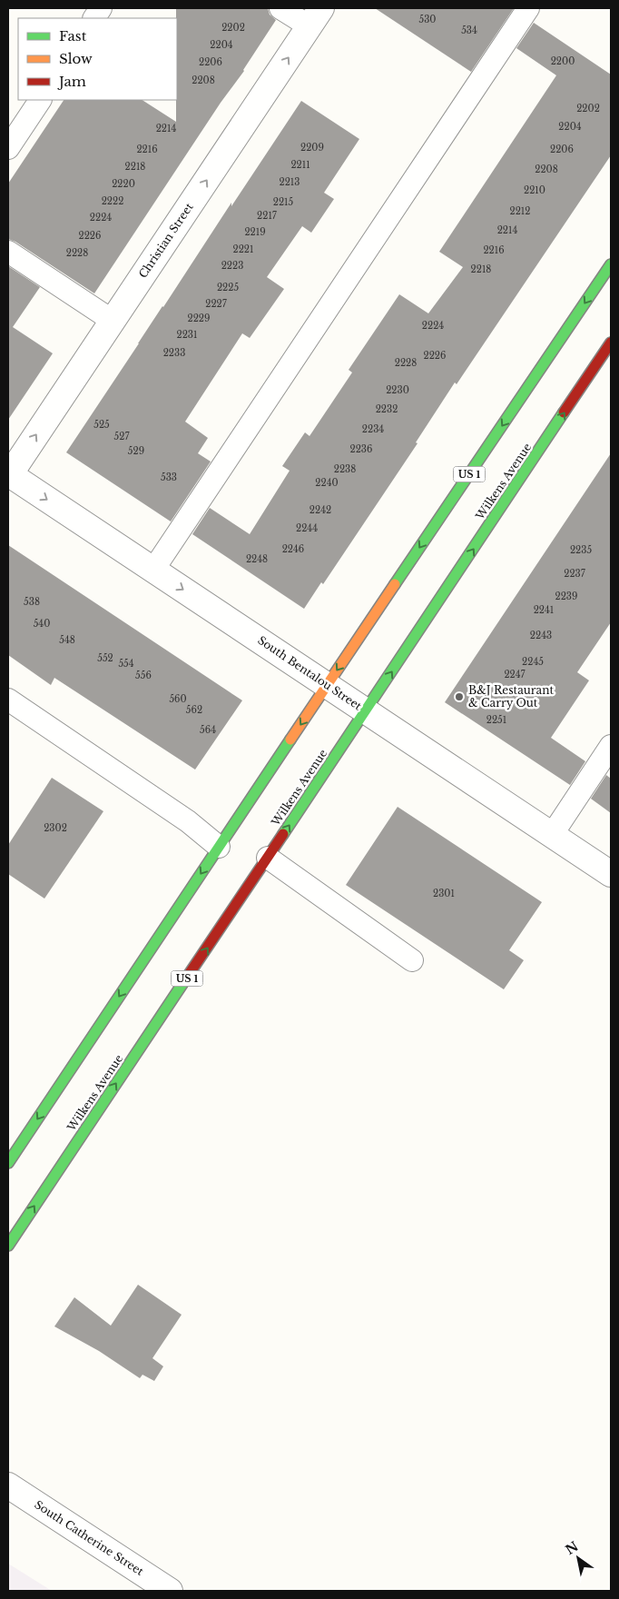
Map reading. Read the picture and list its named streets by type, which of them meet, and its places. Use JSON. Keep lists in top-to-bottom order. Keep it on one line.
{"streets":{"main road":["US 1","Wilkens Avenue"],"street":["Christian Street","South Bentalou Street","South Catherine Street"]},"crossings":[["Christian Street","South Bentalou Street"],["US 1","South Bentalou Street"],["Wilkens Avenue","South Bentalou Street"]],"one_way":["Christian Street","South Bentalou Street"],"places":["B&J Restaurant & Carry Out"],"house_numbers":["530","2202","534","2204","2200","2206","2208","2202","2204","2214","2209","2216","2206","2211","2218","2208","2213","2220","2210","2222","2215","2212","2217","2224","2214","2219","2226","2221","2216","2228","2223","2218","2225","2227","2229","2224","2231","2233","2226","2228","2230","2232","525","2234","527","2236","529","2238","533","2240","2242","2244","2246","2235","2248","2237","2239","538","2241","540","2243","548","552","2245","554","2247","556","560","562","2251","564","2302","2301"],"legend":["Fast","Slow","Jam"],"north":"top left"}
